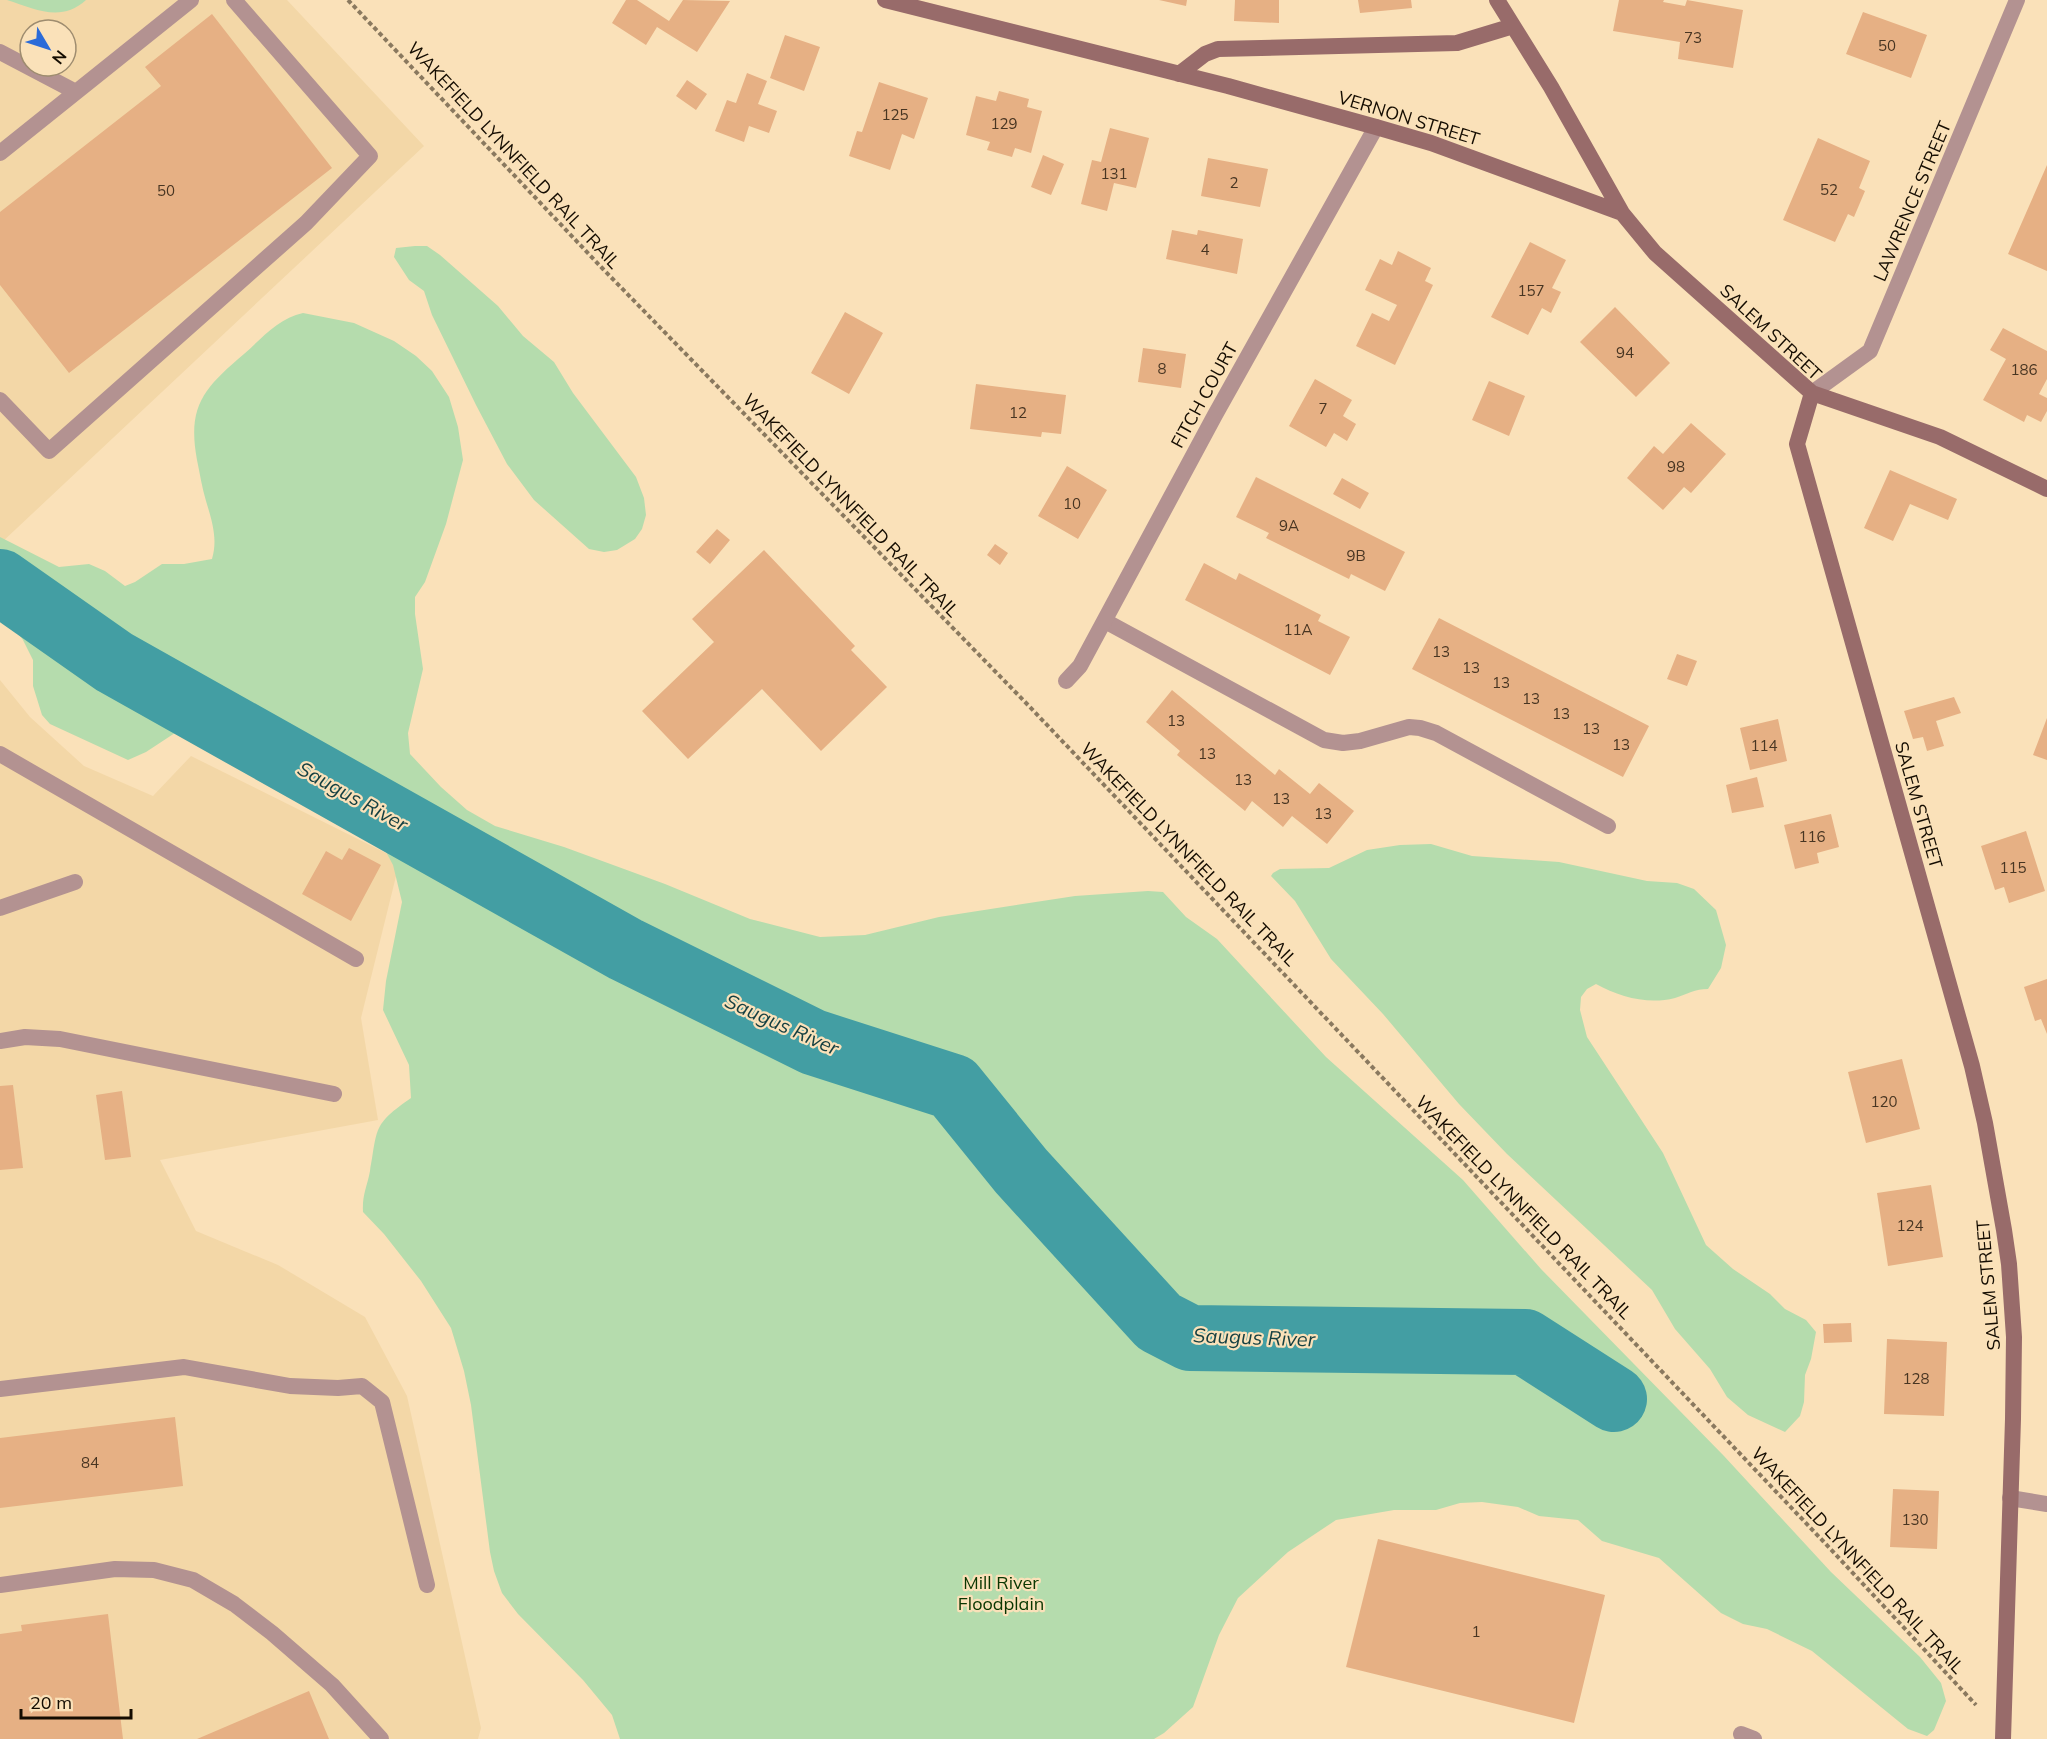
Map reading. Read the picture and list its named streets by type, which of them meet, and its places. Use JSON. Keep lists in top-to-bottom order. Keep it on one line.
{"streets":{"main road":["VERNON STREET","SALEM STREET"],"street":["LAWRENCE STREET","FITCH COURT"],"path":["WAKEFIELD LYNNFIELD RAIL TRAIL"]},"crossings":[["VERNON STREET","SALEM STREET"],["VERNON STREET","FITCH COURT"],["WAKEFIELD LYNNFIELD RAIL TRAIL","SALEM STREET"],["LAWRENCE STREET","SALEM STREET"]],"water":["Saugus River"],"parks":["Mill River Floodplain"],"house_numbers":["73","50","125","129","131","2","52","50","4","157","94","8","186","7","12","98","10","9A","9B","11A","13","13","13","13","13","13","13","13","114","13","13","13","13","116","115","120","124","128","84","130","1"],"scale_bar":"20 m","north":"bottom right"}
